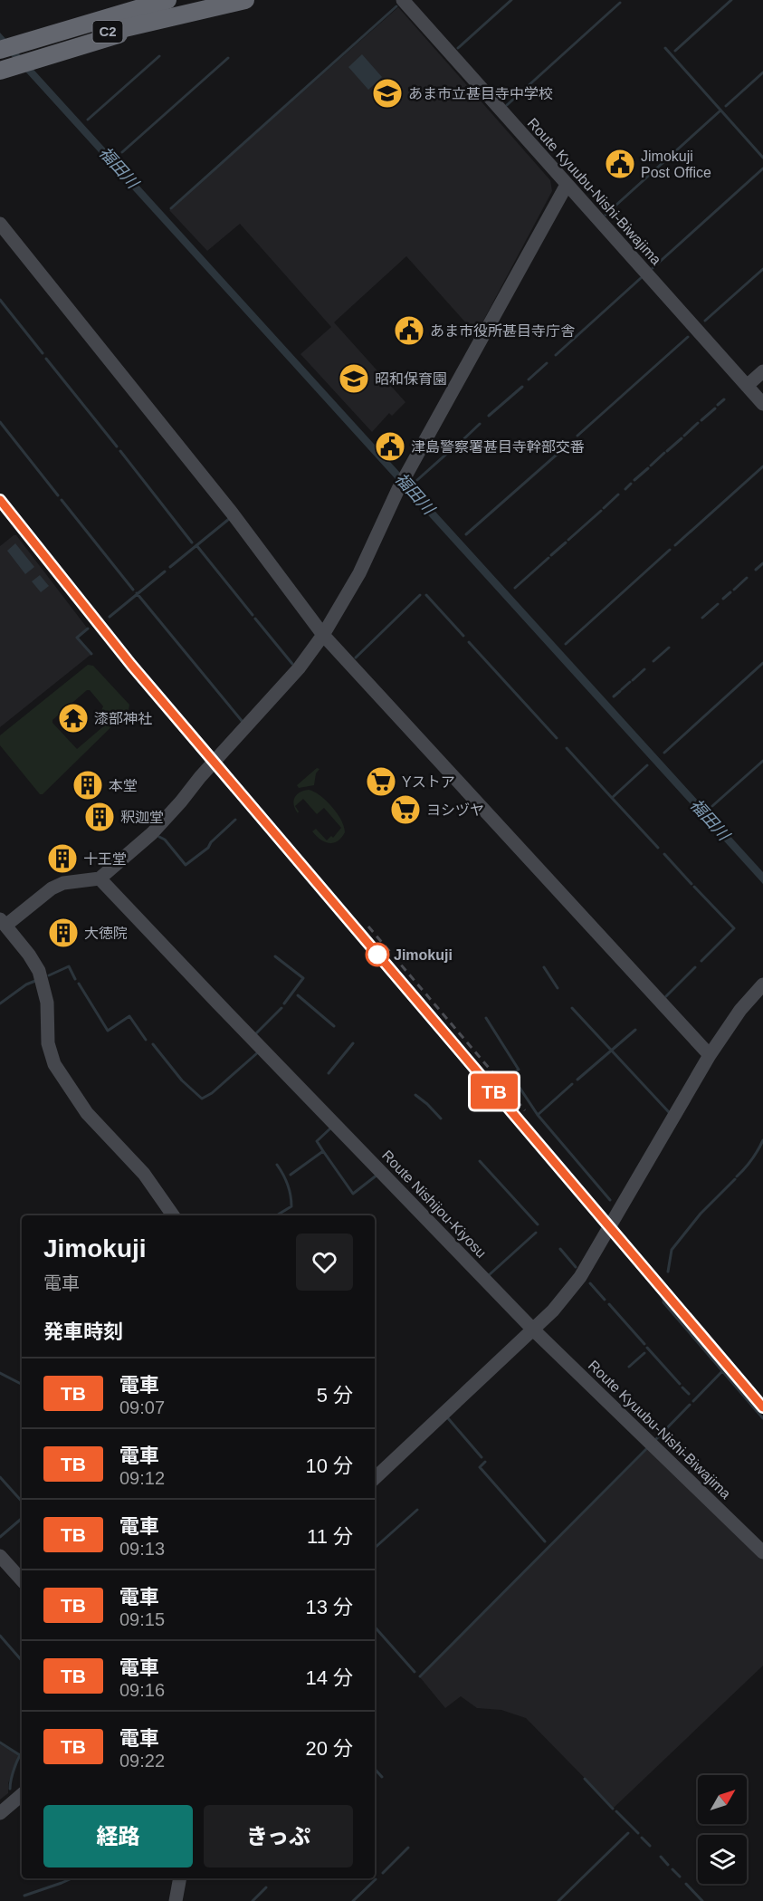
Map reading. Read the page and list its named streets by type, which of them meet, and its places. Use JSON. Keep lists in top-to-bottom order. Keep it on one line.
{"streets":{"highway":["C2"],"main road":["Route Kyuubu-Nishi-Biwajima","Route Nishijou-Kiyosu"]},"crossings":[["Route Kyuubu-Nishi-Biwajima","Route Nishijou-Kiyosu"]],"water":["福田川"],"places":{"school or university":["あま市立甚目寺中学校","昭和保育園"],"public building":["Jimokuji Post Office","あま市役所甚目寺庁舎","津島警察署甚目寺幹部交番"],"temple":["漆部神社"],"supermarket":["Yストア","ヨシヅヤ"],"building":["本堂","釈迦堂","十王堂","大徳院"],"other":["Jimokuji"]},"north":"top right","page":{"on_map":"TB","heading":[["Jimokuji","電車"],"発車時刻"],"list":[{"mark":"TB","name":"電車","note":"09:07","value":"5 分"},{"mark":"TB","name":"電車","note":"09:12","value":"10 分"},{"mark":"TB","name":"電車","note":"09:13","value":"11 分"},{"mark":"TB","name":"電車","note":"09:15","value":"13 分"},{"mark":"TB","name":"電車","note":"09:16","value":"14 分"},{"mark":"TB","name":"電車","note":"09:22","value":"20 分"}],"buttons":["経路","きっぷ"]}}
